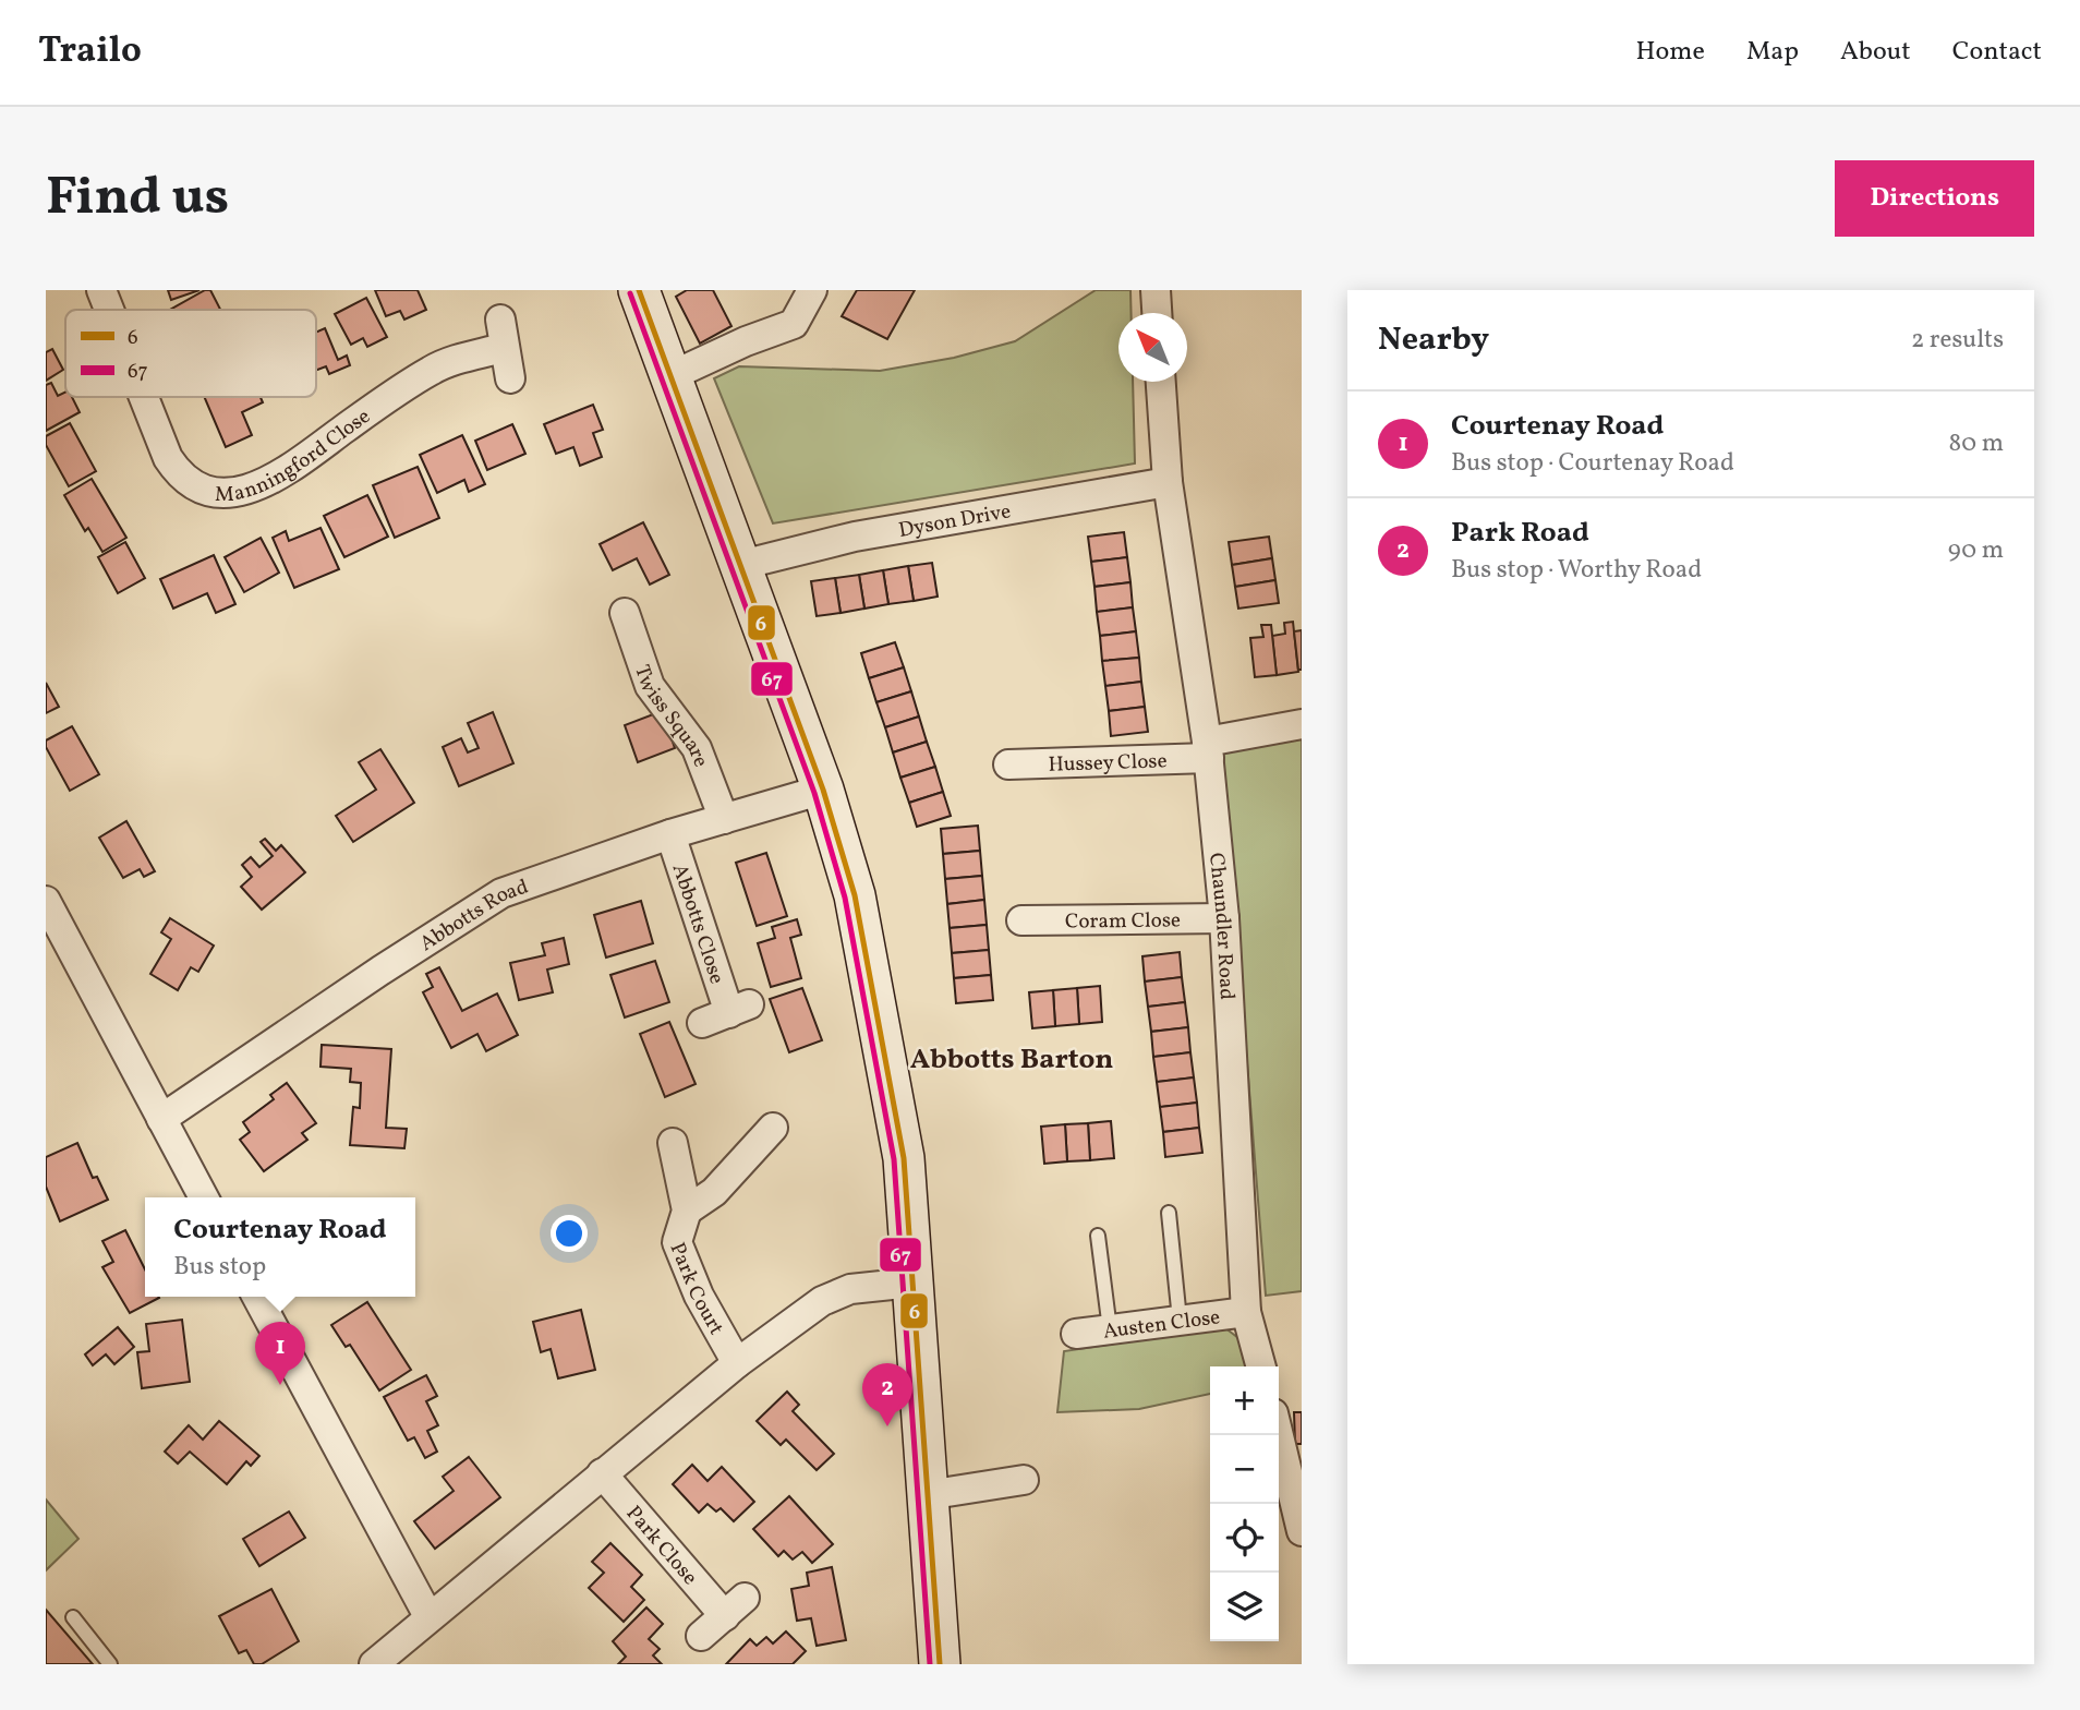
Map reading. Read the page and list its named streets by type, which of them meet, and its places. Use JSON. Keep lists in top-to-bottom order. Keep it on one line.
{"streets":{"street":["Manningford Close","Dyson Drive","Twiss Square","Hussey Close","Abbotts Road","Coram Close","Abbotts Close","Chaundler Road","Park Court","Austen Close","Park Close"]},"crossings":[["Dyson Drive","Chaundler Road"],["Twiss Square","Abbotts Road"],["Hussey Close","Chaundler Road"],["Abbotts Road","Abbotts Close"],["Coram Close","Chaundler Road"],["Chaundler Road","Austen Close"]],"districts":["Abbotts Barton"],"lines":["transit line 6","transit line 67"],"legend":["6","67"],"north":"top left","page":{"header":"Trailo","nav":["Home","Map","About","Contact"],"buttons":"Directions","title":"Find us","heading":["Nearby","2 results"],"list":[{"mark":"1","name":"Courtenay Road","note":"Bus stop · Courtenay Road","value":"80 m"},{"mark":"2","name":"Park Road","note":"Bus stop · Worthy Road","value":"90 m"}],"popup":["Courtenay Road","Bus stop"],"pins":["1","2"],"map_buttons":["+","−"]}}
